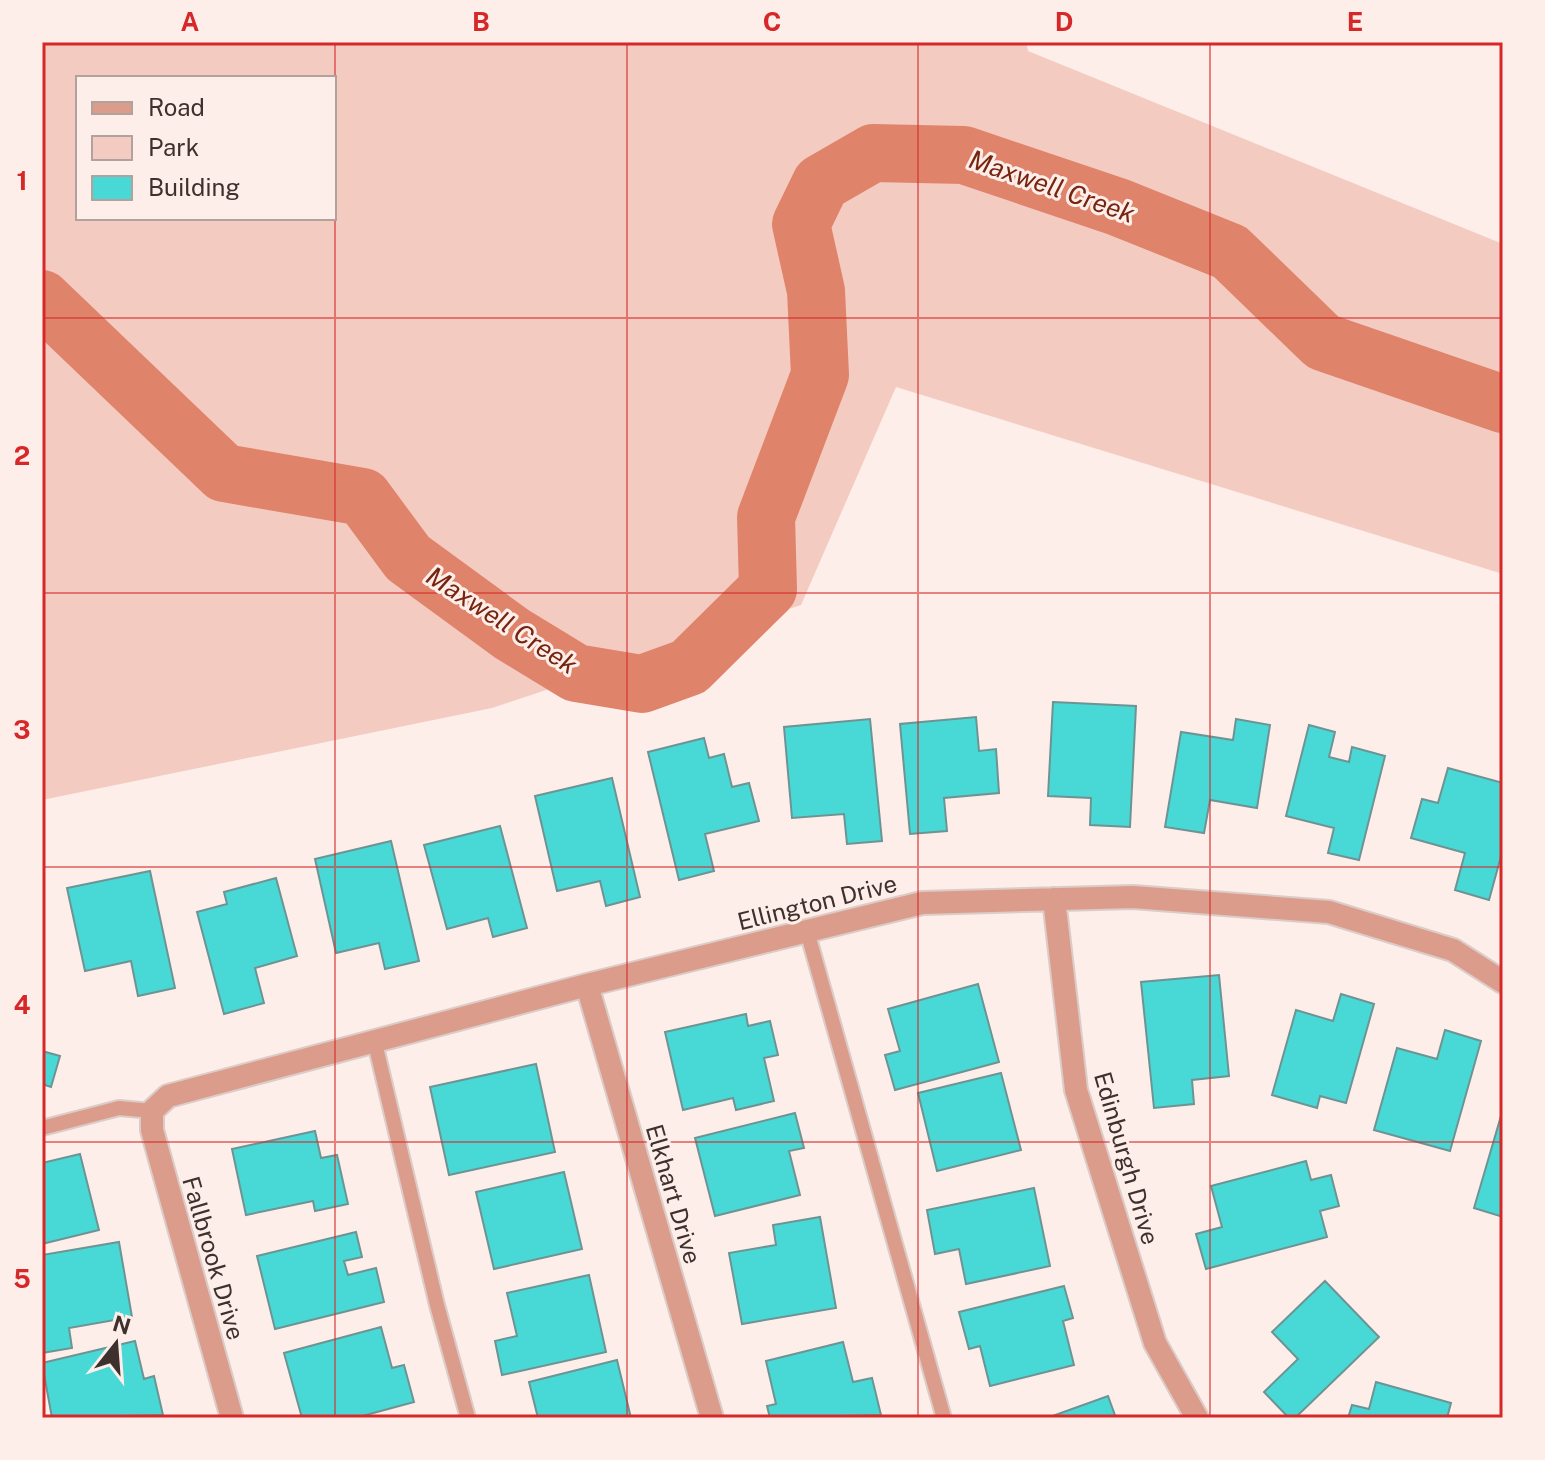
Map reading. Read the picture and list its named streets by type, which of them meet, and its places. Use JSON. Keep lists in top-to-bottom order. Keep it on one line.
{"streets":{"street":["Ellington Drive","Edinburgh Drive","Elkhart Drive","Fallbrook Drive"]},"crossings":[["Ellington Drive","Edinburgh Drive"],["Ellington Drive","Elkhart Drive"],["Ellington Drive","Fallbrook Drive"]],"water":["Maxwell Creek"],"legend":["Road","Park","Building"],"north":"top","grid":{"columns":["A","B","C","D","E"],"rows":["1","2","3","4","5"]}}
